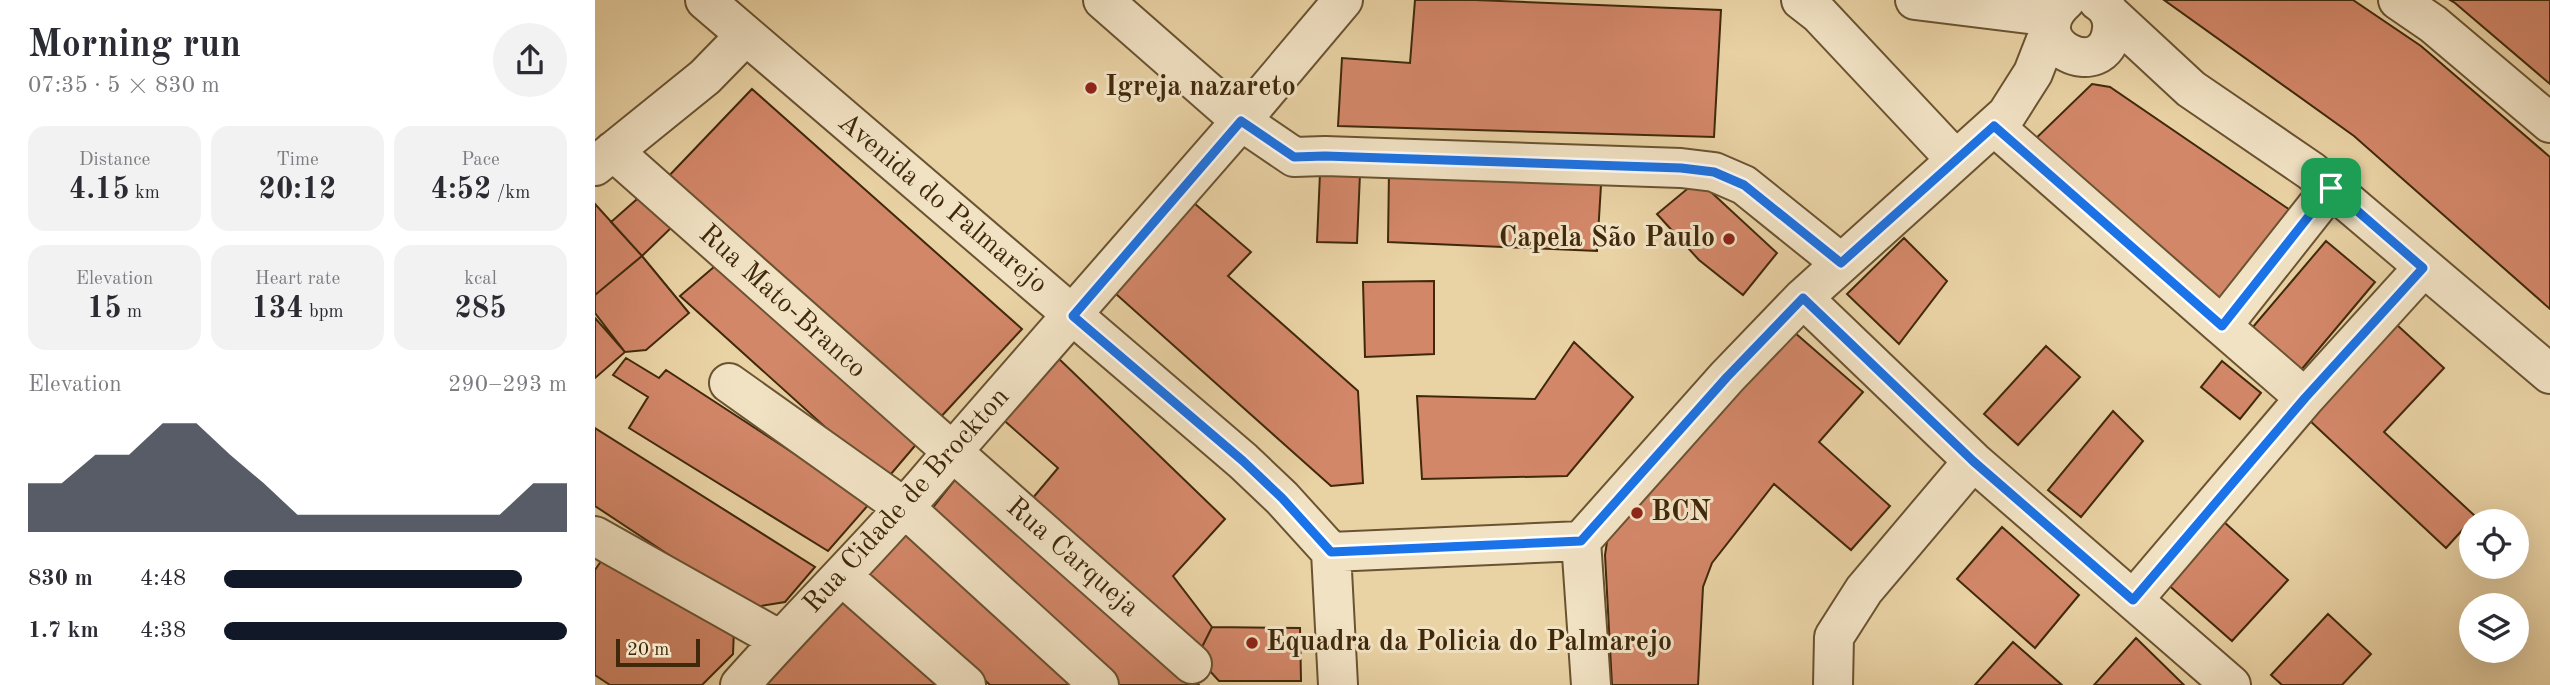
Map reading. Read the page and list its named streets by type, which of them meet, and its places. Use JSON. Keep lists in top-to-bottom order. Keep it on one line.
{"streets":{"street":["Avenida do Palmarejo","Rua Mato-Branco","Rua Cidade de Brockton","Rua Carqueja"]},"crossings":[["Avenida do Palmarejo","Rua Cidade de Brockton"],["Rua Mato-Branco","Rua Cidade de Brockton"],["Rua Mato-Branco","Rua Carqueja"],["Rua Cidade de Brockton","Rua Carqueja"]],"places":["Igreja nazareto","Capela São Paulo","BCN","Equadra da Policia do Palmarejo"],"scale_bar":"20 m","page":{"heading":["Morning run","07:35 · 5 × 830 m"],"stats":[["Distance","4.15 km"],["Time","20:12"],["Pace","4:52 /km"],["Elevation","15 m"],["Heart rate","134 bpm"],["kcal","285"]],"chart":["Elevation","290–293 m"],"list":[{"name":"830 m","note":"4:48"},{"name":"1.7 km","note":"4:38"}],"scale":"20 m"}}
